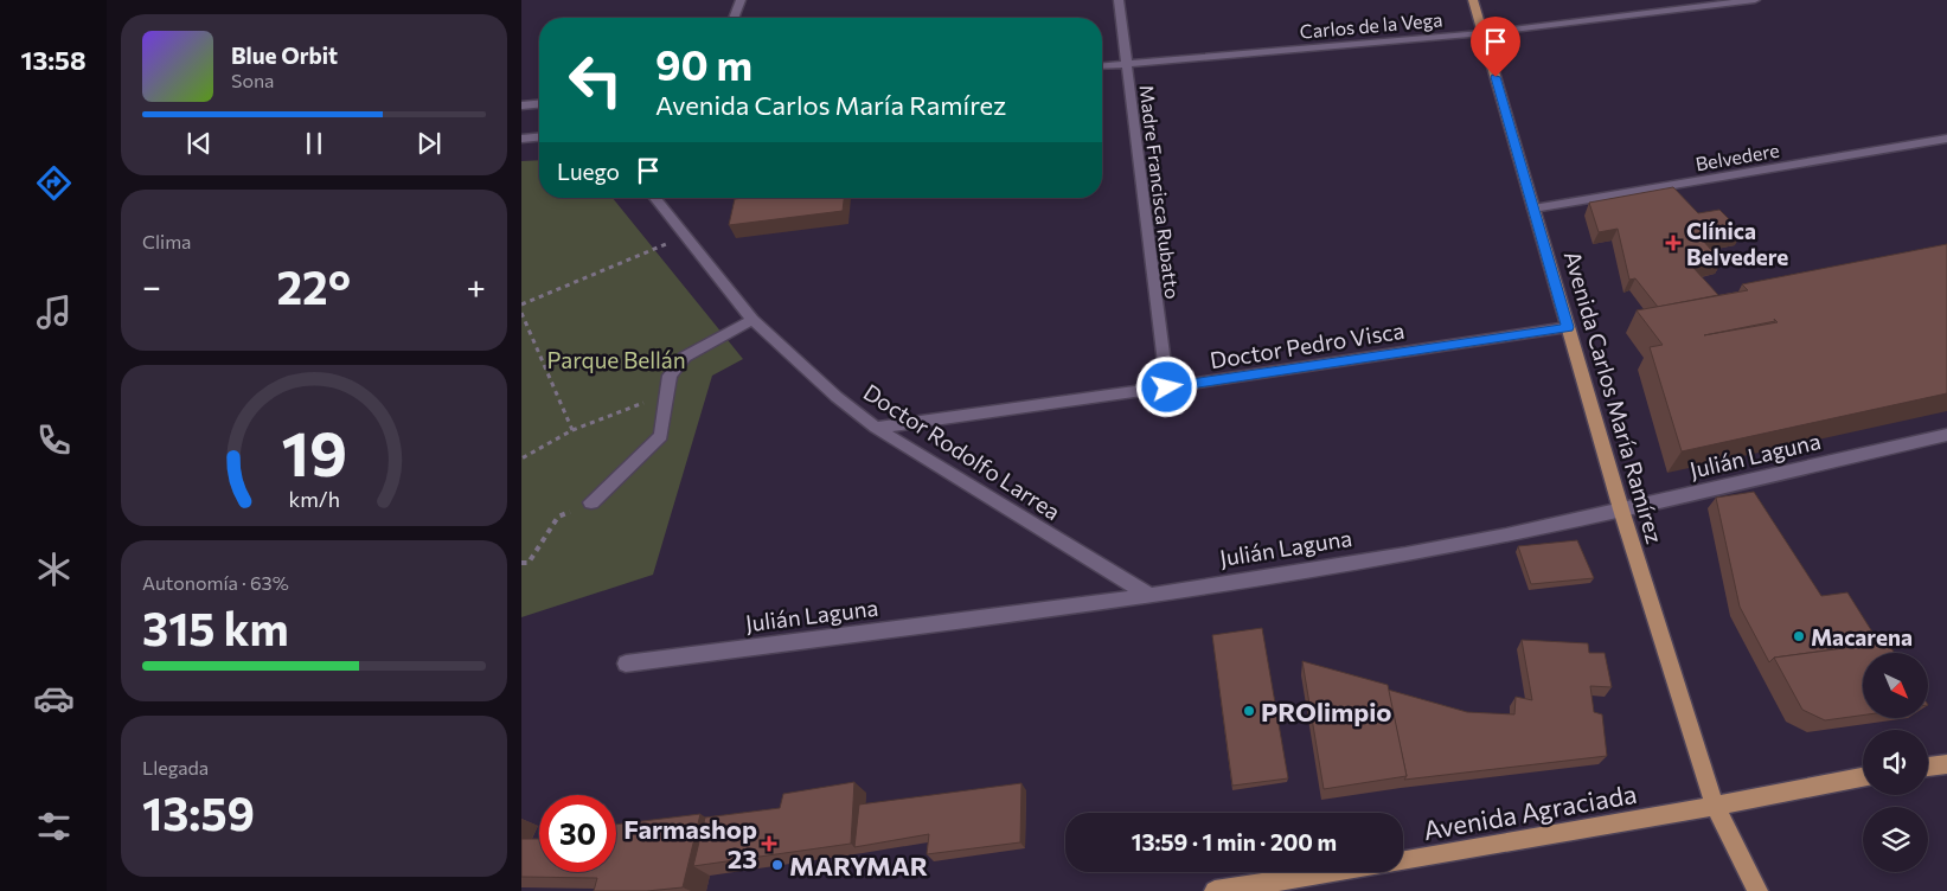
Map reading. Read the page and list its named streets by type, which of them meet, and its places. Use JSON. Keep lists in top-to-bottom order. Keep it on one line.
{"streets":{"main road":["Avenida Carlos María Ramírez","Avenida Agraciada"],"street":["Carlos de la Vega","Belvedere","Madre Francisca Rubatto","Doctor Pedro Visca","Doctor Rodolfo Larrea","Julián Laguna"]},"crossings":[["Carlos de la Vega","Madre Francisca Rubatto"],["Carlos de la Vega","Avenida Carlos María Ramírez"],["Belvedere","Avenida Carlos María Ramírez"],["Madre Francisca Rubatto","Doctor Pedro Visca"],["Doctor Pedro Visca","Avenida Carlos María Ramírez"],["Doctor Pedro Visca","Doctor Rodolfo Larrea"],["Avenida Carlos María Ramírez","Julián Laguna"],["Avenida Carlos María Ramírez","Avenida Agraciada"],["Doctor Rodolfo Larrea","Julián Laguna"]],"parks":["Parque Bellán"],"places":{"health":["Clínica Belvedere","Farmashop 23"],"other":["Macarena","PROlimpio","MARYMAR"]},"north":"bottom right","page":{"tabs":"13:58","turn":["90 m","Avenida Carlos María Ramírez"],"song":["Blue Orbit","Sona"],"then":"Luego","tile":["Clima",["Autonomía · 63%","315 km"],["Llegada","13:59"]],"heat":["−","22°","+"],"limit":"30","trip":"13:59 · 1 min · 200 m","gauge":["19","km/h"]}}
